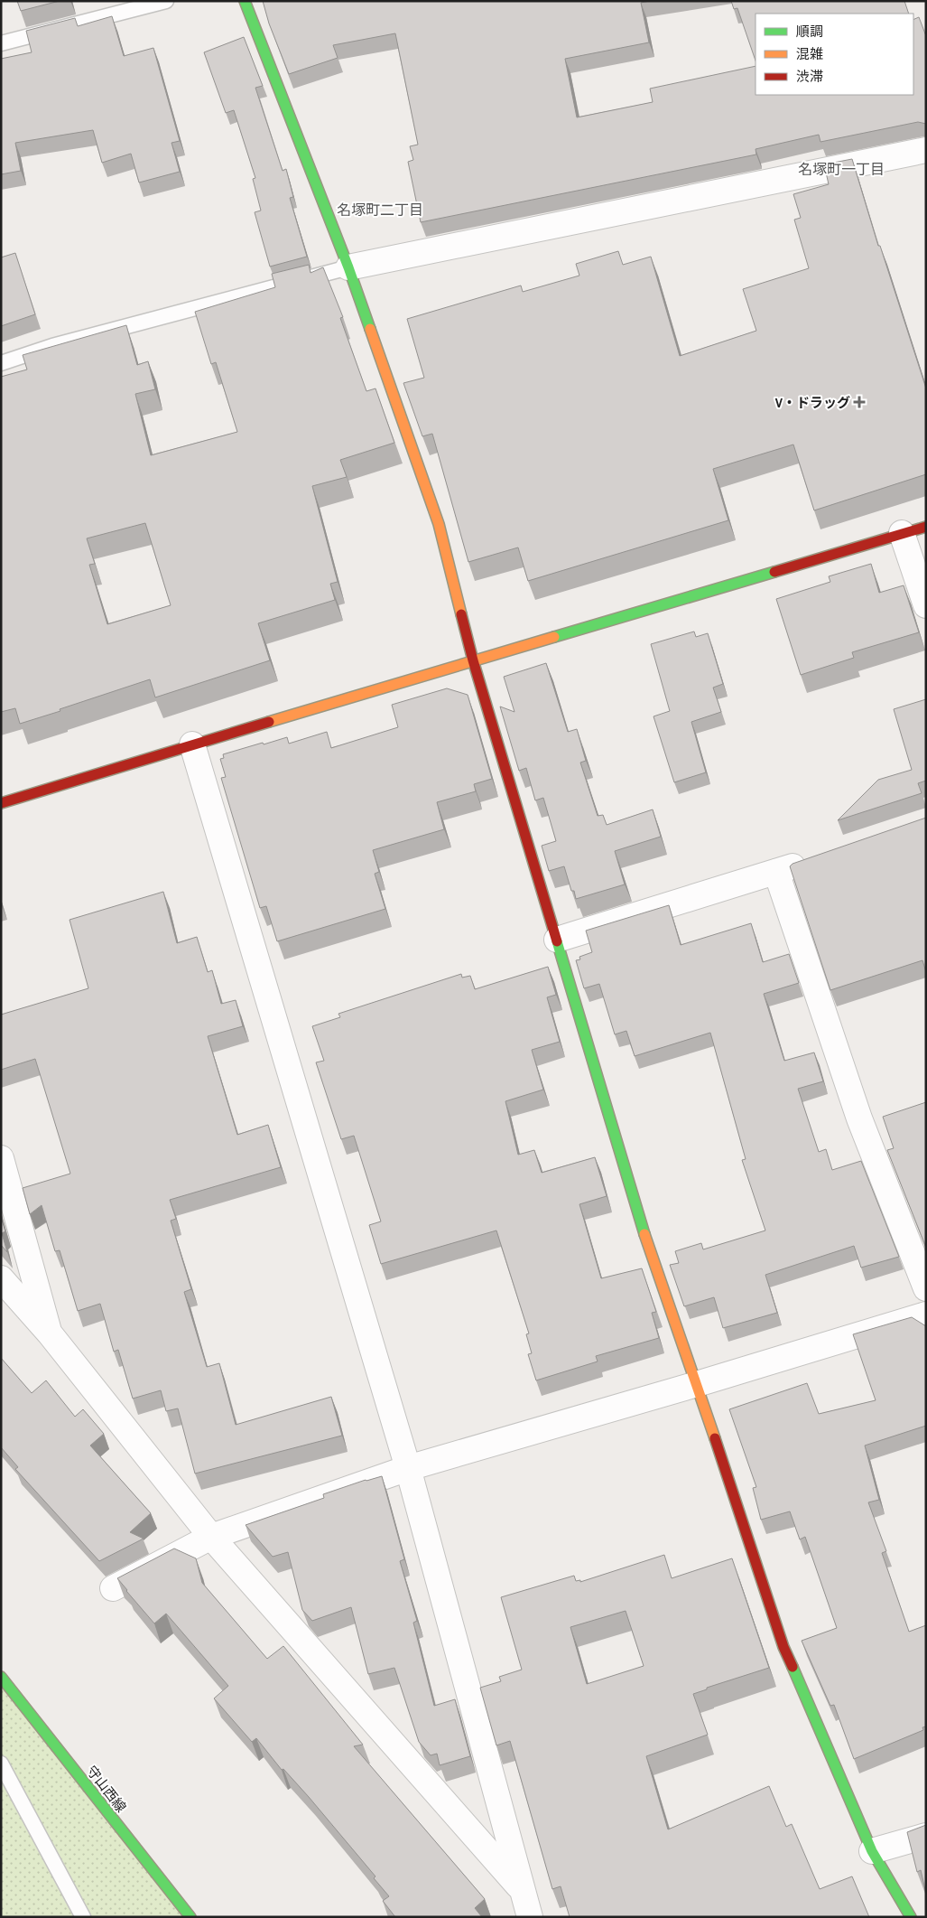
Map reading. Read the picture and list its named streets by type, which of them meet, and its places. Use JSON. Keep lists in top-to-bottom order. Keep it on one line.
{"streets":{"street":["守山西線"]},"districts":["名塚町一丁目","名塚町二丁目"],"places":{"health":["V・ドラッグ"]},"legend":["順調","混雑","渋滞"]}
